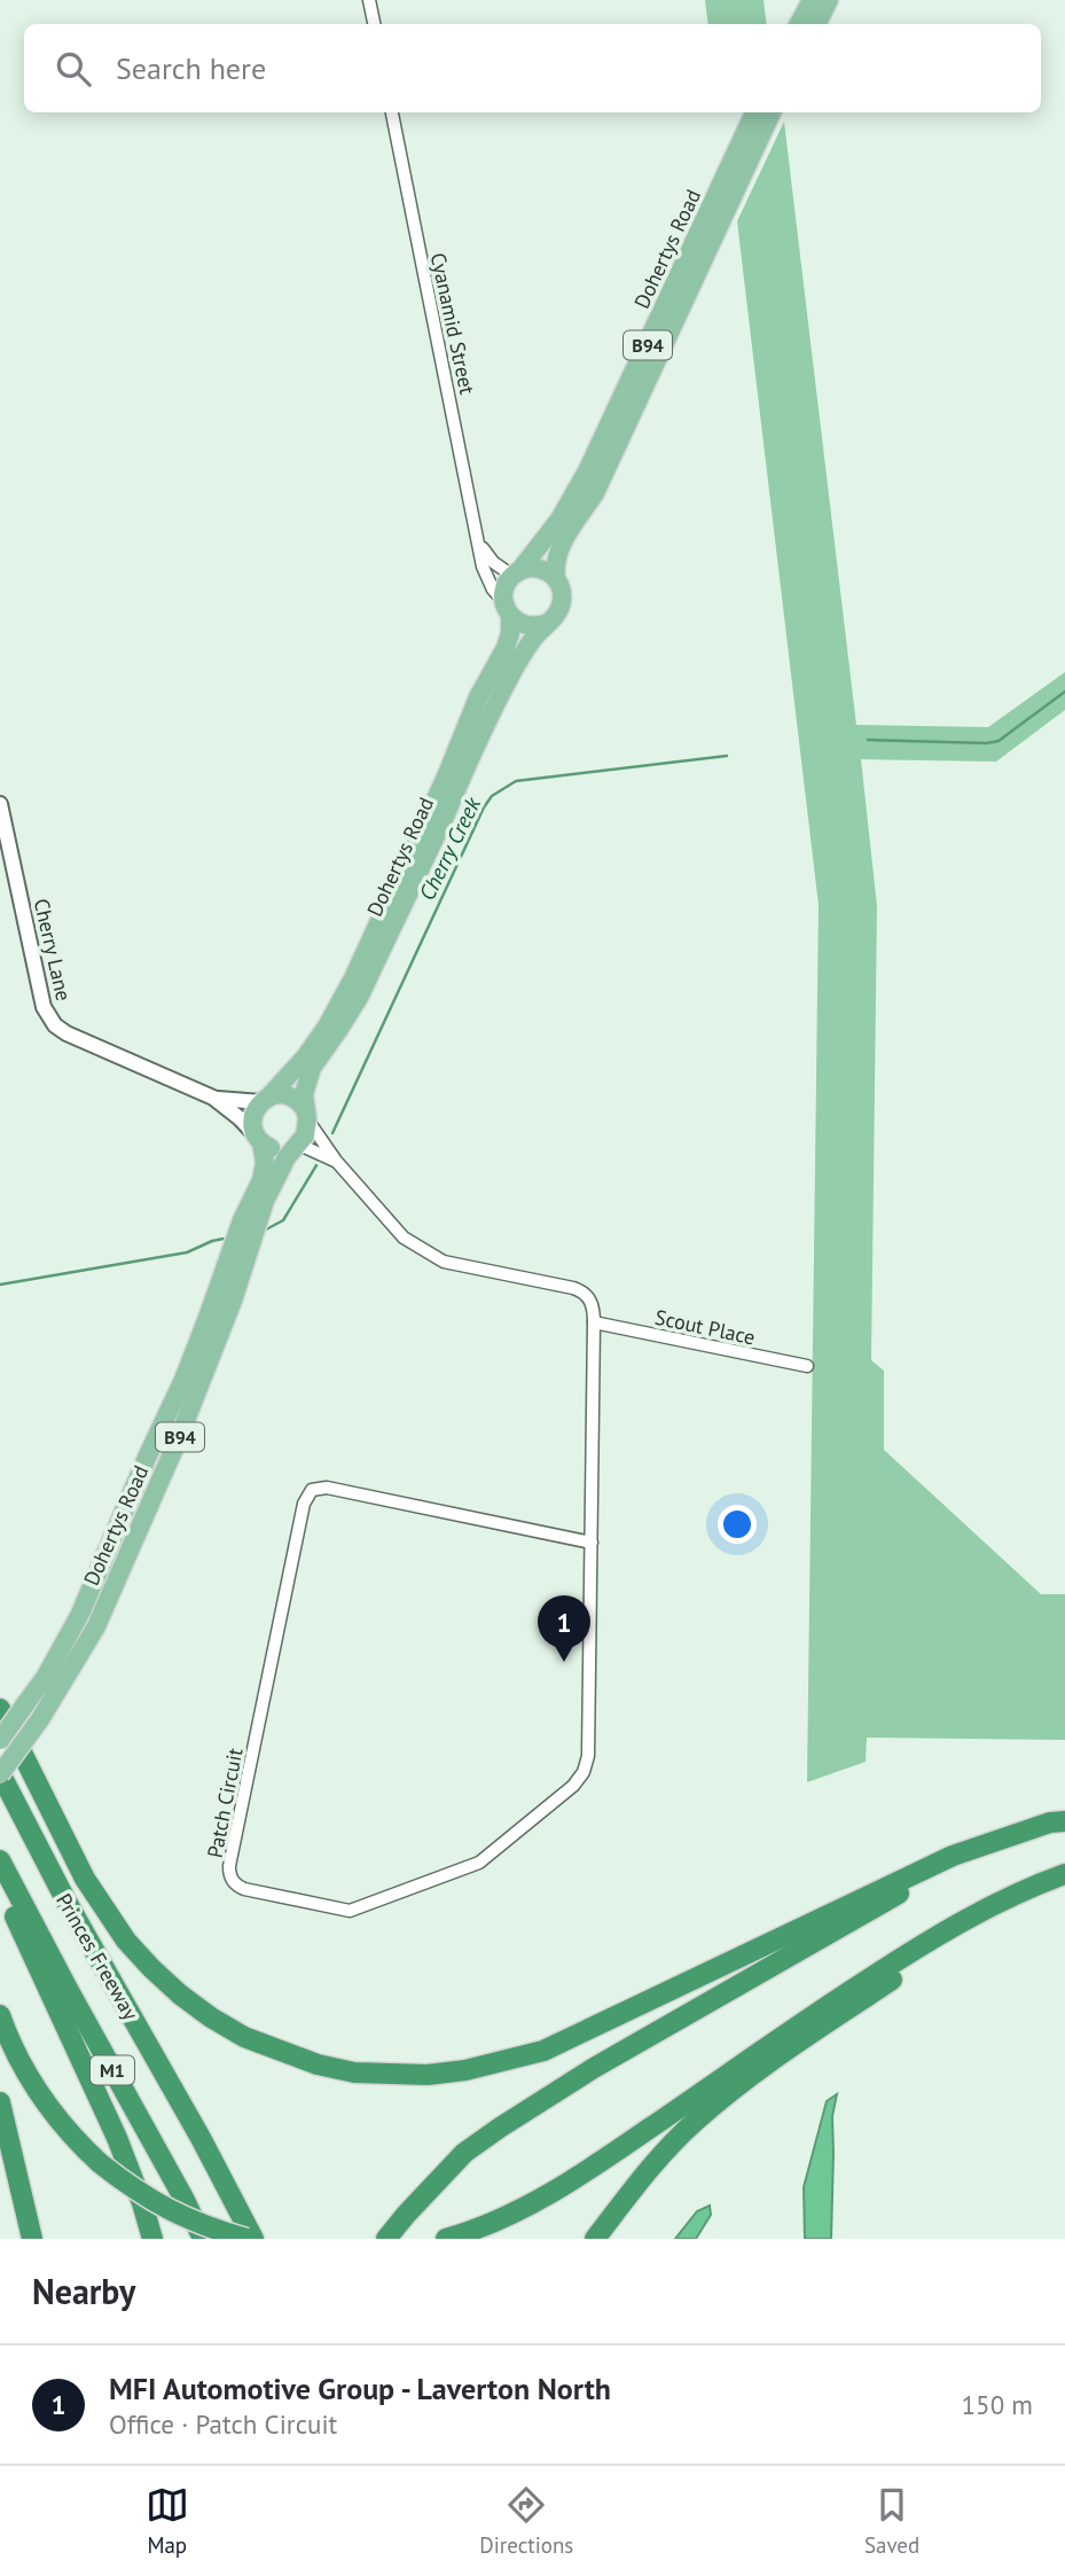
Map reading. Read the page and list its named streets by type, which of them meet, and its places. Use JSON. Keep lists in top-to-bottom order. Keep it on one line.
{"streets":{"highway":["Princes Freeway","M1"],"main road":["Dohertys Road","B94"],"street":["Cyanamid Street","Cherry Lane","Scout Place","Patch Circuit"]},"crossings":[["Dohertys Road","Cyanamid Street"],["Dohertys Road","B94"],["Dohertys Road","Cherry Lane"],["Dohertys Road","Patch Circuit"],["Dohertys Road","Princes Freeway"],["Cyanamid Street","B94"],["B94","Cherry Lane"],["B94","Patch Circuit"],["Cherry Lane","Patch Circuit"],["Scout Place","Patch Circuit"],["Princes Freeway","M1"]],"water":["Cherry Creek"],"page":{"search":"Search here","pins":"1","heading":"Nearby","list":[{"mark":"1","name":"MFI Automotive Group - Laverton North","note":"Office · Patch Circuit","value":"150 m"}],"nav":["Map","Directions","Saved"]}}
